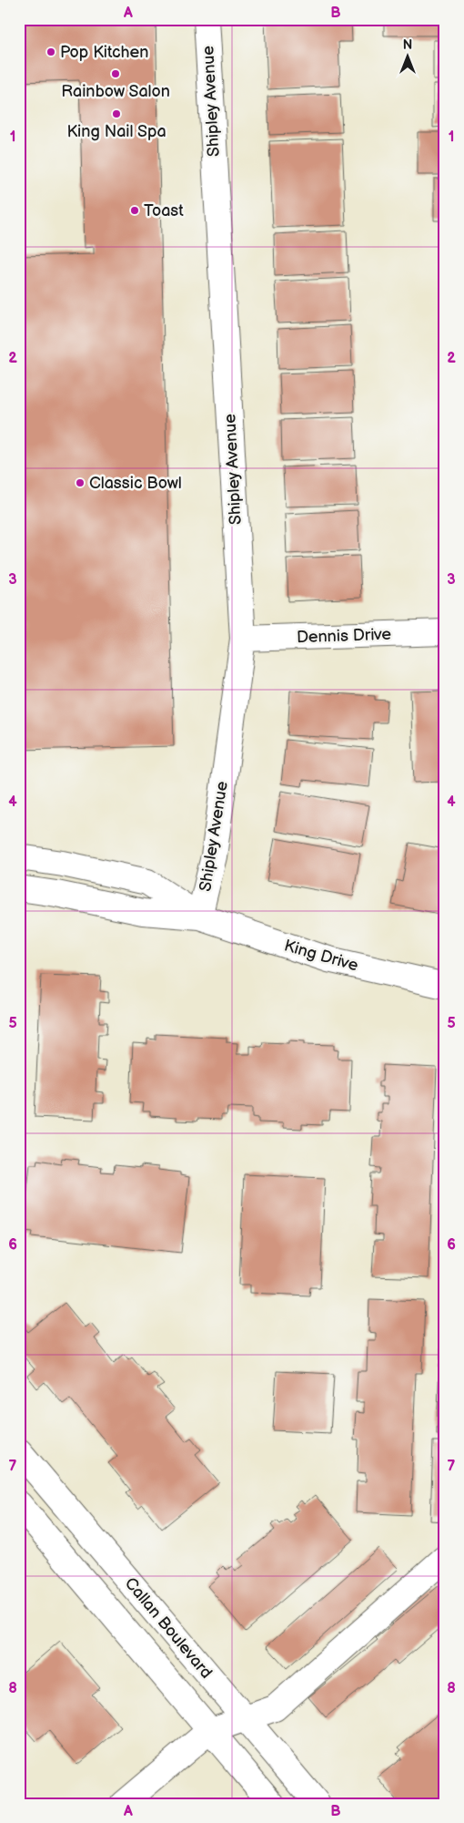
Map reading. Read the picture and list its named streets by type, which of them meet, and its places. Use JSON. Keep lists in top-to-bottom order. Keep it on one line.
{"streets":{"street":["Shipley Avenue","Dennis Drive","King Drive","Callan Boulevard"]},"crossings":[["Shipley Avenue","Dennis Drive"],["Shipley Avenue","King Drive"]],"places":["Pop Kitchen","Rainbow Salon","King Nail Spa","Toast","Classic Bowl"],"north":"top","grid":{"columns":["A","B"],"rows":["1","2","3","4","5","6","7","8"]}}
